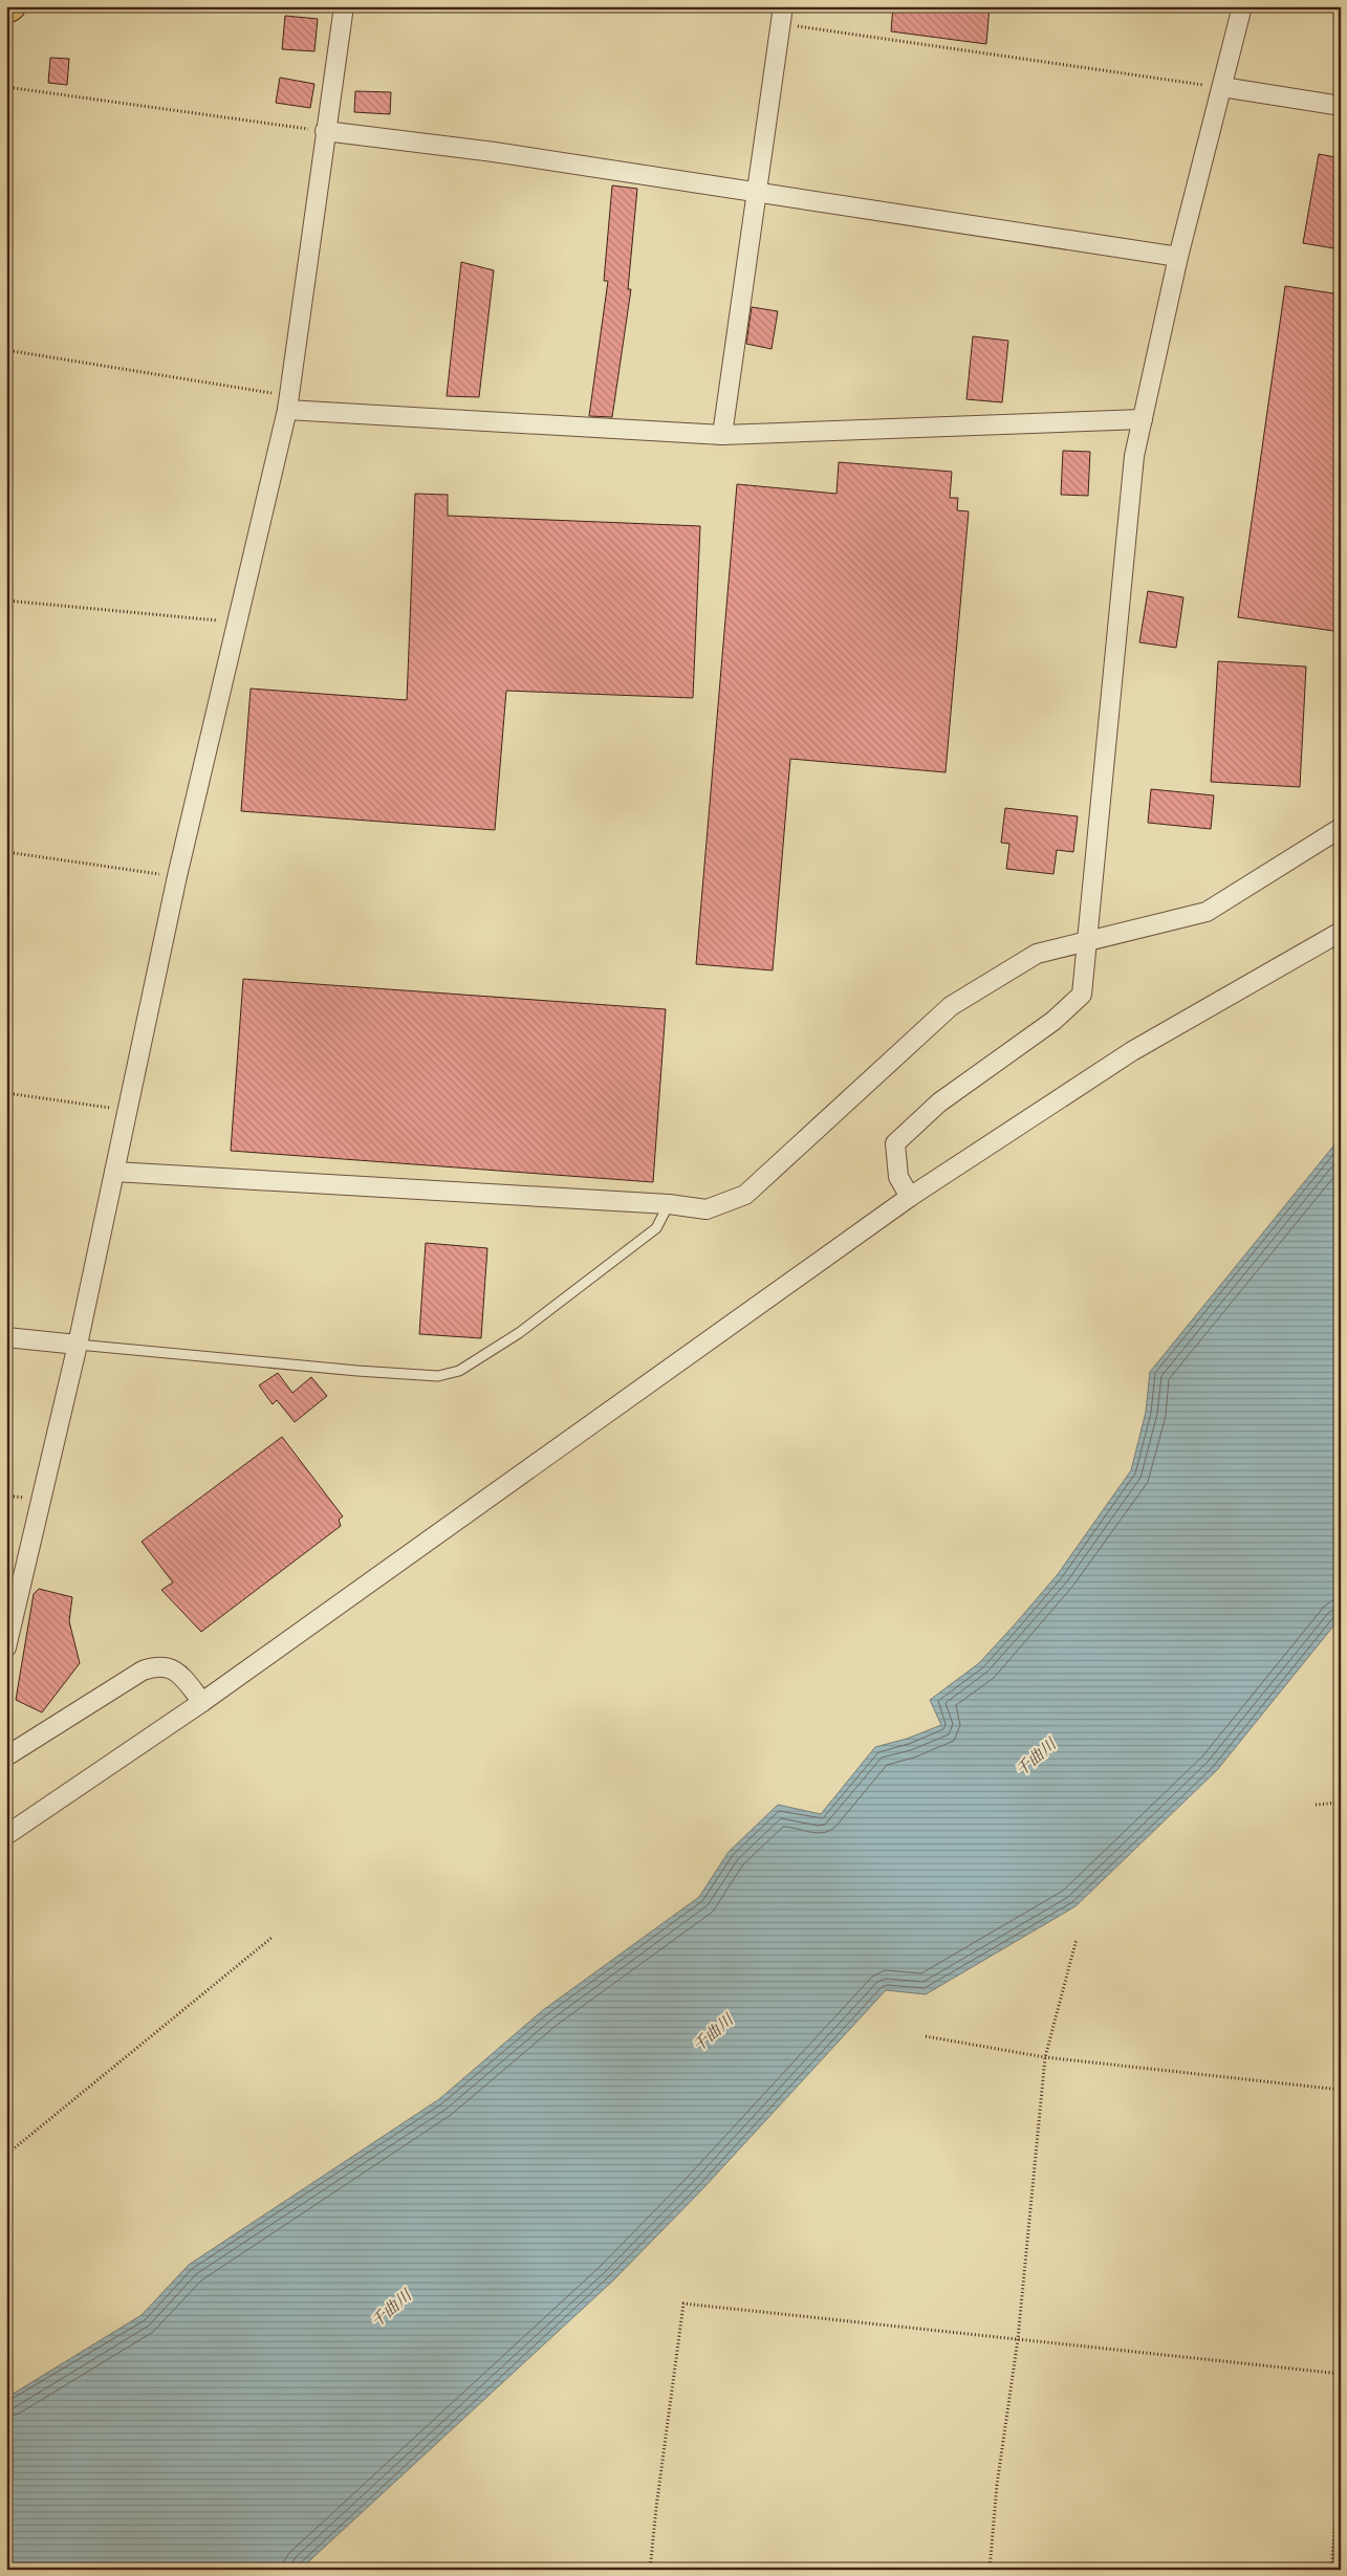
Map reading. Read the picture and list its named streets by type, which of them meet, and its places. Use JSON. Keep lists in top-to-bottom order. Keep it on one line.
{"water":["千曲川"]}
